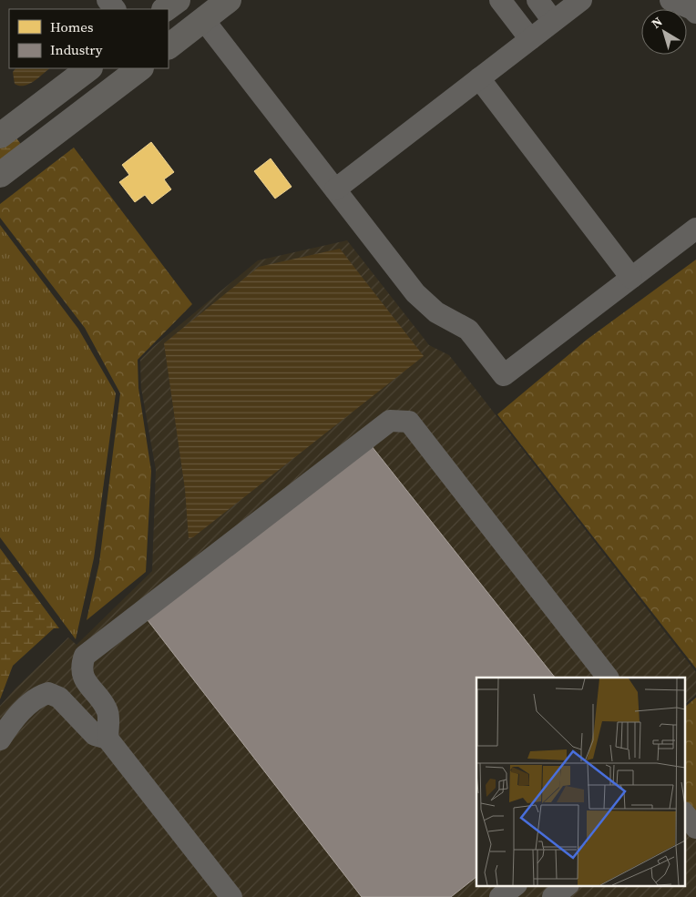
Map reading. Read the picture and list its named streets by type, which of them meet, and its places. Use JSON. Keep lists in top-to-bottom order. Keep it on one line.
{"legend":["Homes","Industry"],"north":"top left"}
